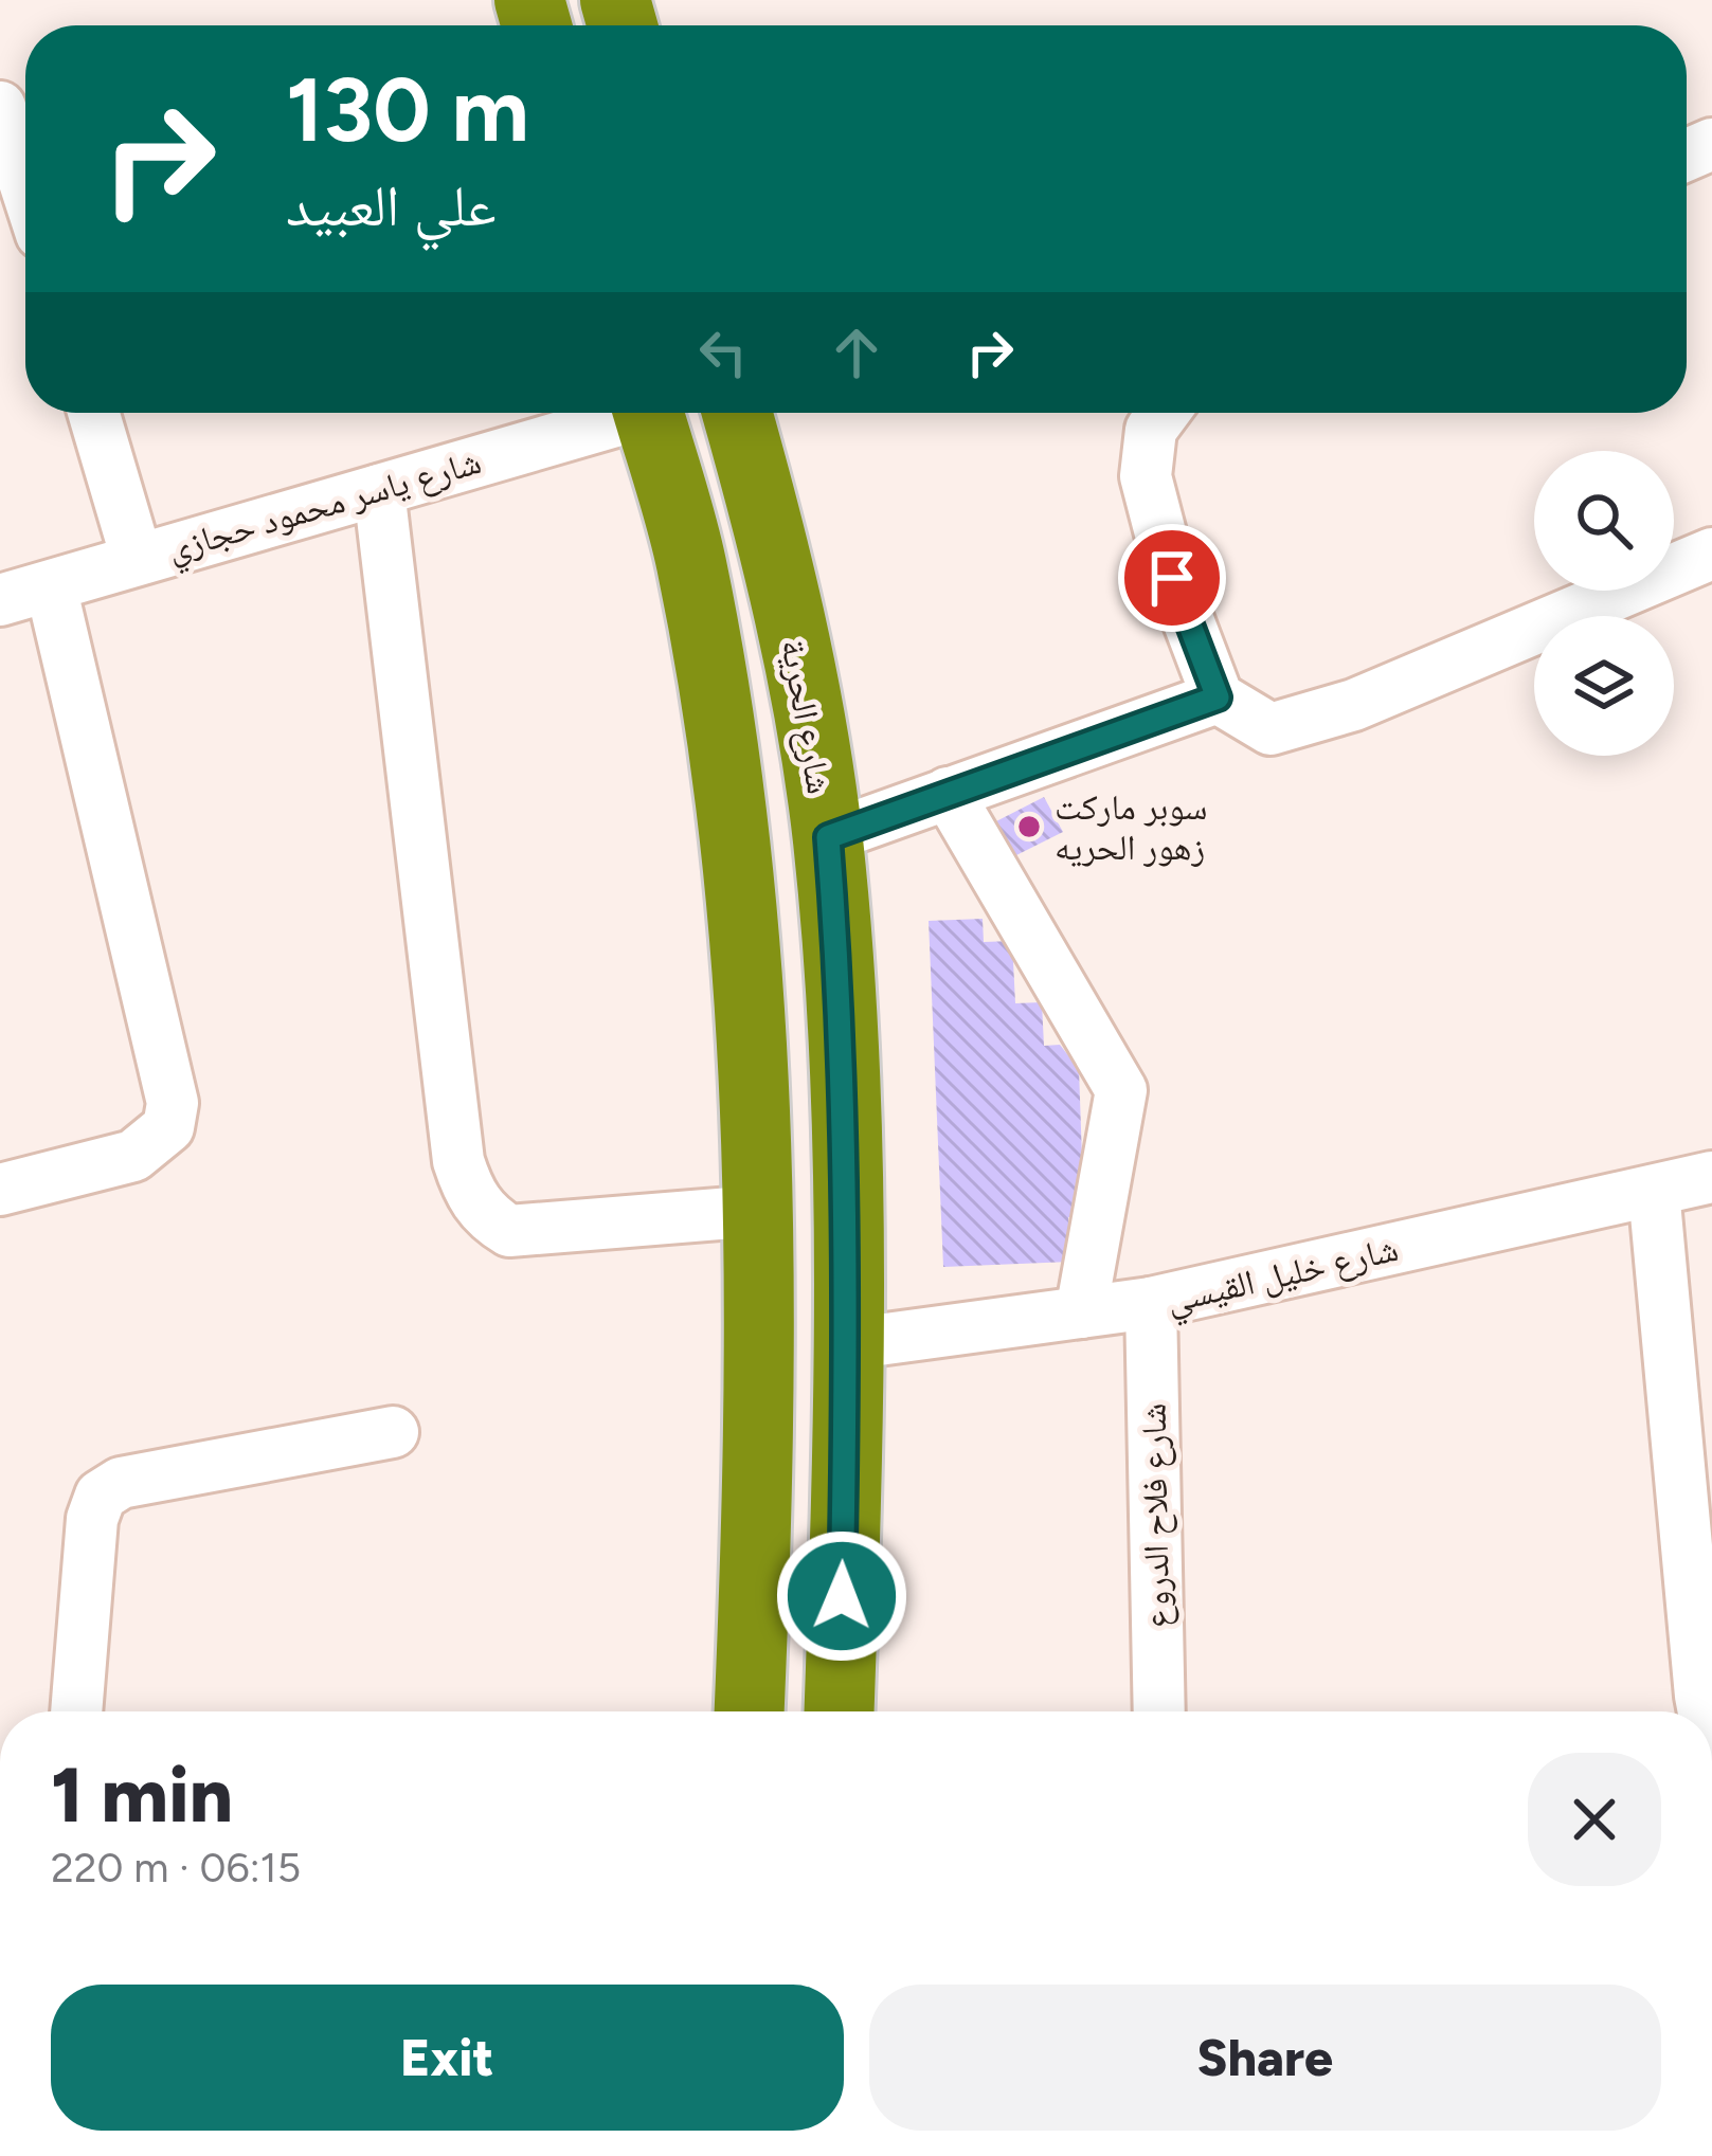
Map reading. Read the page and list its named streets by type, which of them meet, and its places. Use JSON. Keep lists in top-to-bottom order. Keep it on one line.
{"streets":{"highway":["شارع الحرية"],"street":["شارع ياسر محمود حجازي","شارع خليل القيسي","شارع فلاح الدروع"]},"crossings":[["شارع الحرية","شارع خليل القيسي"],["شارع خليل القيسي","شارع فلاح الدروع"]],"places":["سوبر ماركت زهور الحريه"],"page":{"turn":["130 m","علي العبيد"],"heading":["1 min","220 m · 06:15"],"buttons":["Exit","Share"]}}
